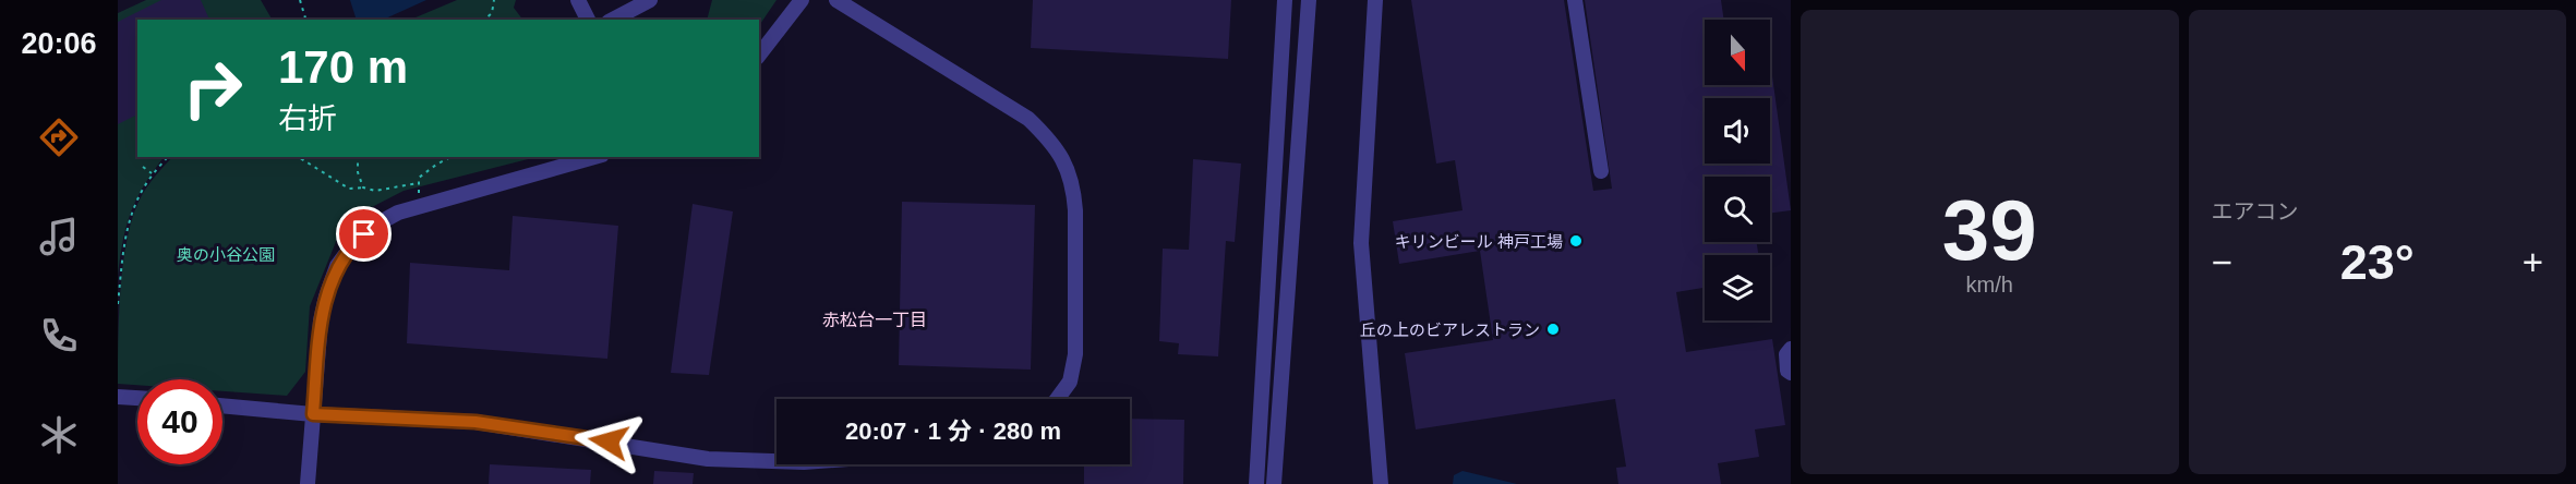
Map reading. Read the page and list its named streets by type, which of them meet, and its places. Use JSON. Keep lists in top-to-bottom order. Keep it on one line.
{"districts":["赤松台一丁目"],"parks":["奥の小谷公園"],"places":["キリンビール 神戸工場","丘の上のビアレストラン"],"north":"bottom","page":{"tabs":"20:06","tile":[["39","km/h"],"エアコン"],"turn":["170 m","右折"],"heat":["−","23°","+"],"limit":"40","trip":"20:07 · 1 分 · 280 m"}}
